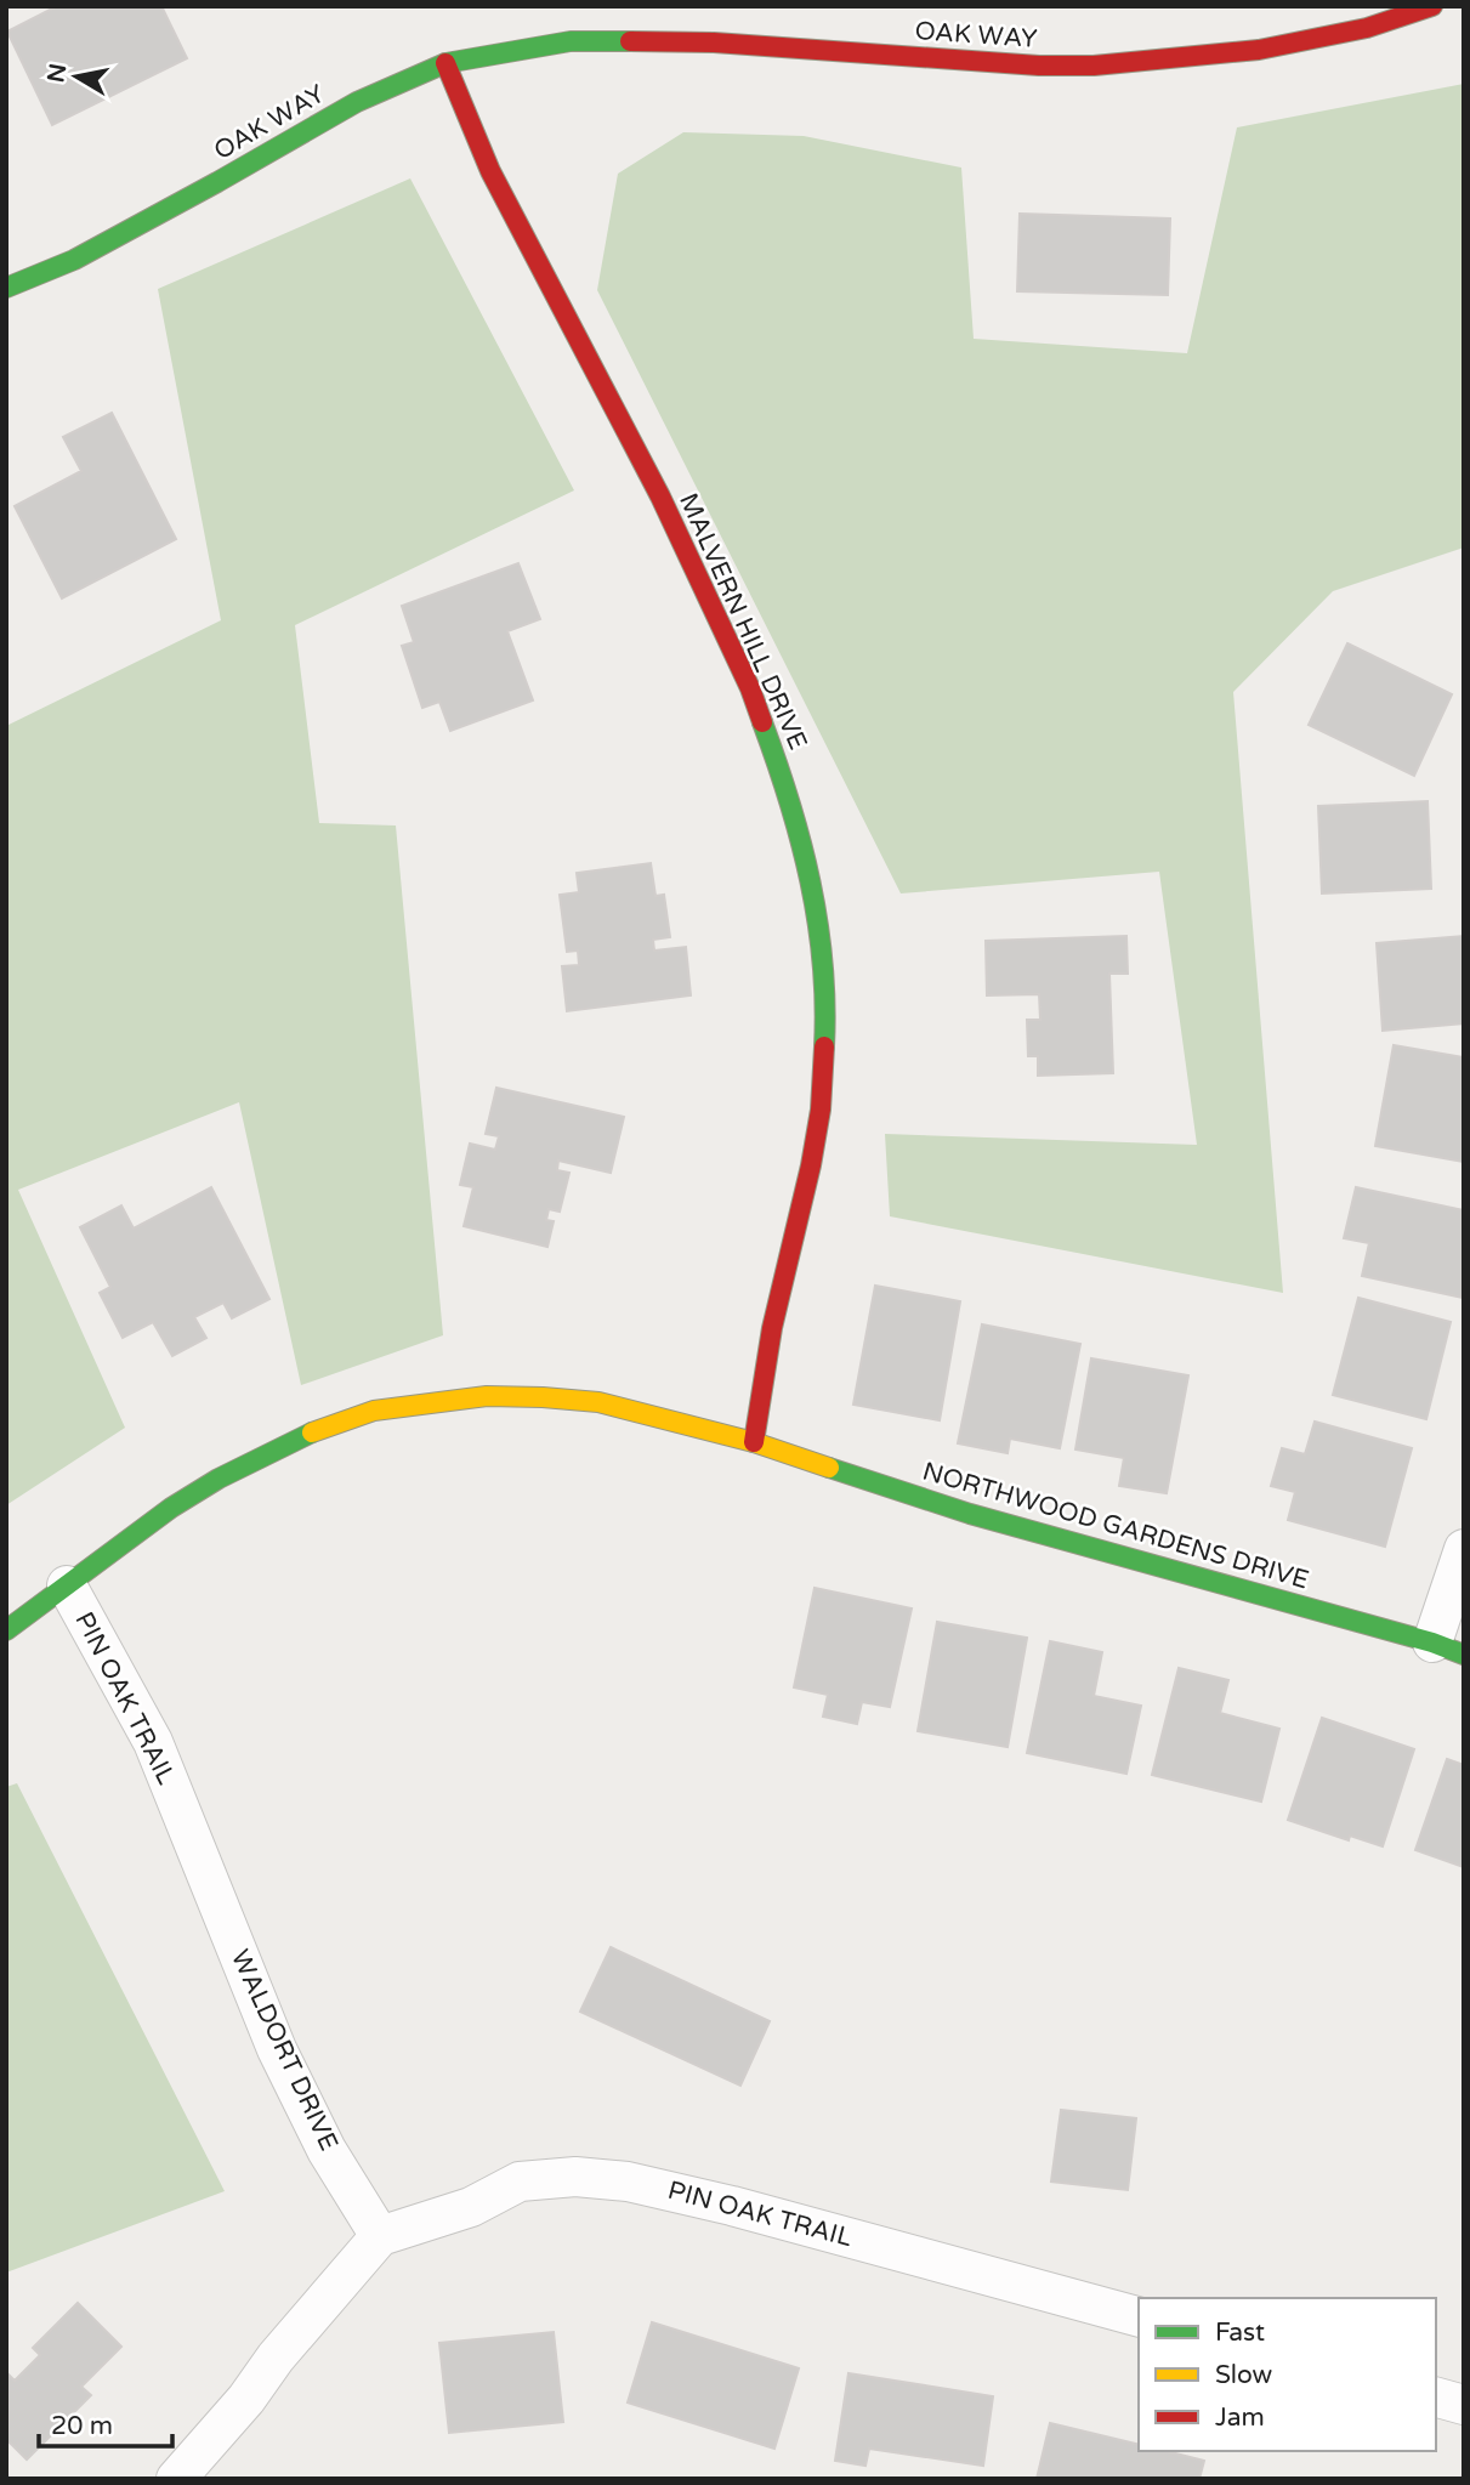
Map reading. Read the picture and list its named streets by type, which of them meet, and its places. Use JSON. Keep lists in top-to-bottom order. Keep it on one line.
{"streets":{"street":["OAK WAY","MALVERN HILL DRIVE","NORTHWOOD GARDENS DRIVE","PIN OAK TRAIL","WALDORT DRIVE"]},"crossings":[["OAK WAY","MALVERN HILL DRIVE"],["MALVERN HILL DRIVE","NORTHWOOD GARDENS DRIVE"],["NORTHWOOD GARDENS DRIVE","PIN OAK TRAIL"],["PIN OAK TRAIL","WALDORT DRIVE"]],"legend":["Fast","Slow","Jam"],"scale_bar":"20 m","north":"left"}
